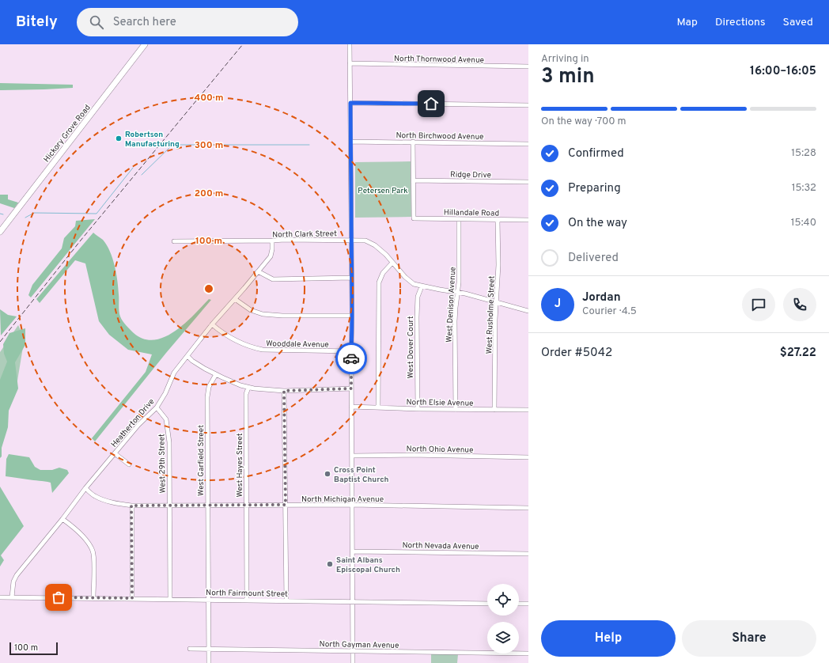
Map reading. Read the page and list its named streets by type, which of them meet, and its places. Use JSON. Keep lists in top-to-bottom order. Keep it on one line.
{"streets":{"main road":["Hickory Grove Road"],"street":["North Thornwood Avenue","North Birchwood Avenue","Ridge Drive","Hillandale Road","North Clark Street","West Denison Avenue","West Rusholme Street","Wooddale Avenue","West Dover Court","North Elsie Avenue","Heatherton Drive","North Ohio Avenue","West Garfield Street","West 29th Street","West Hayes Street","North Michigan Avenue","North Nevada Avenue","North Fairmount Street","North Gayman Avenue"]},"crossings":[["Ridge Drive","Hillandale Road"],["Hillandale Road","West Denison Avenue"],["Hillandale Road","West Rusholme Street"],["North Clark Street","West Denison Avenue"],["North Clark Street","West Rusholme Street"],["North Clark Street","West Dover Court"],["North Clark Street","Heatherton Drive"],["West Denison Avenue","North Elsie Avenue"],["West Rusholme Street","North Elsie Avenue"],["Wooddale Avenue","Heatherton Drive"],["West Dover Court","North Elsie Avenue"],["Heatherton Drive","West 29th Street"],["Heatherton Drive","North Michigan Avenue"],["Heatherton Drive","North Fairmount Street"],["West Garfield Street","North Michigan Avenue"],["West Garfield Street","North Fairmount Street"],["West Garfield Street","North Gayman Avenue"],["West 29th Street","North Michigan Avenue"],["West 29th Street","North Fairmount Street"],["West Hayes Street","North Michigan Avenue"],["West Hayes Street","North Fairmount Street"]],"parks":["Petersen Park"],"places":["Robertson Manufacturing","Cross Point Baptist Church","Saint Albans Episcopal Church"],"scale_bar":"100 m","page":{"header":"Bitely","search":"Search here","nav":["Map","Directions","Saved"],"heading":["3 min","Arriving in","16:00–16:05"],"panel":["Jordan","Courier · 4.5","Order #5042","$27.22"],"bar":"On the way · 700 m","list":[["Confirmed","15:28"],["Preparing","15:32"],["On the way","15:40"],"Delivered"],"round":"J","buttons":["Help","Share"],"scale":"100 m"},"rings":["400 m","300 m","200 m","100 m"]}
